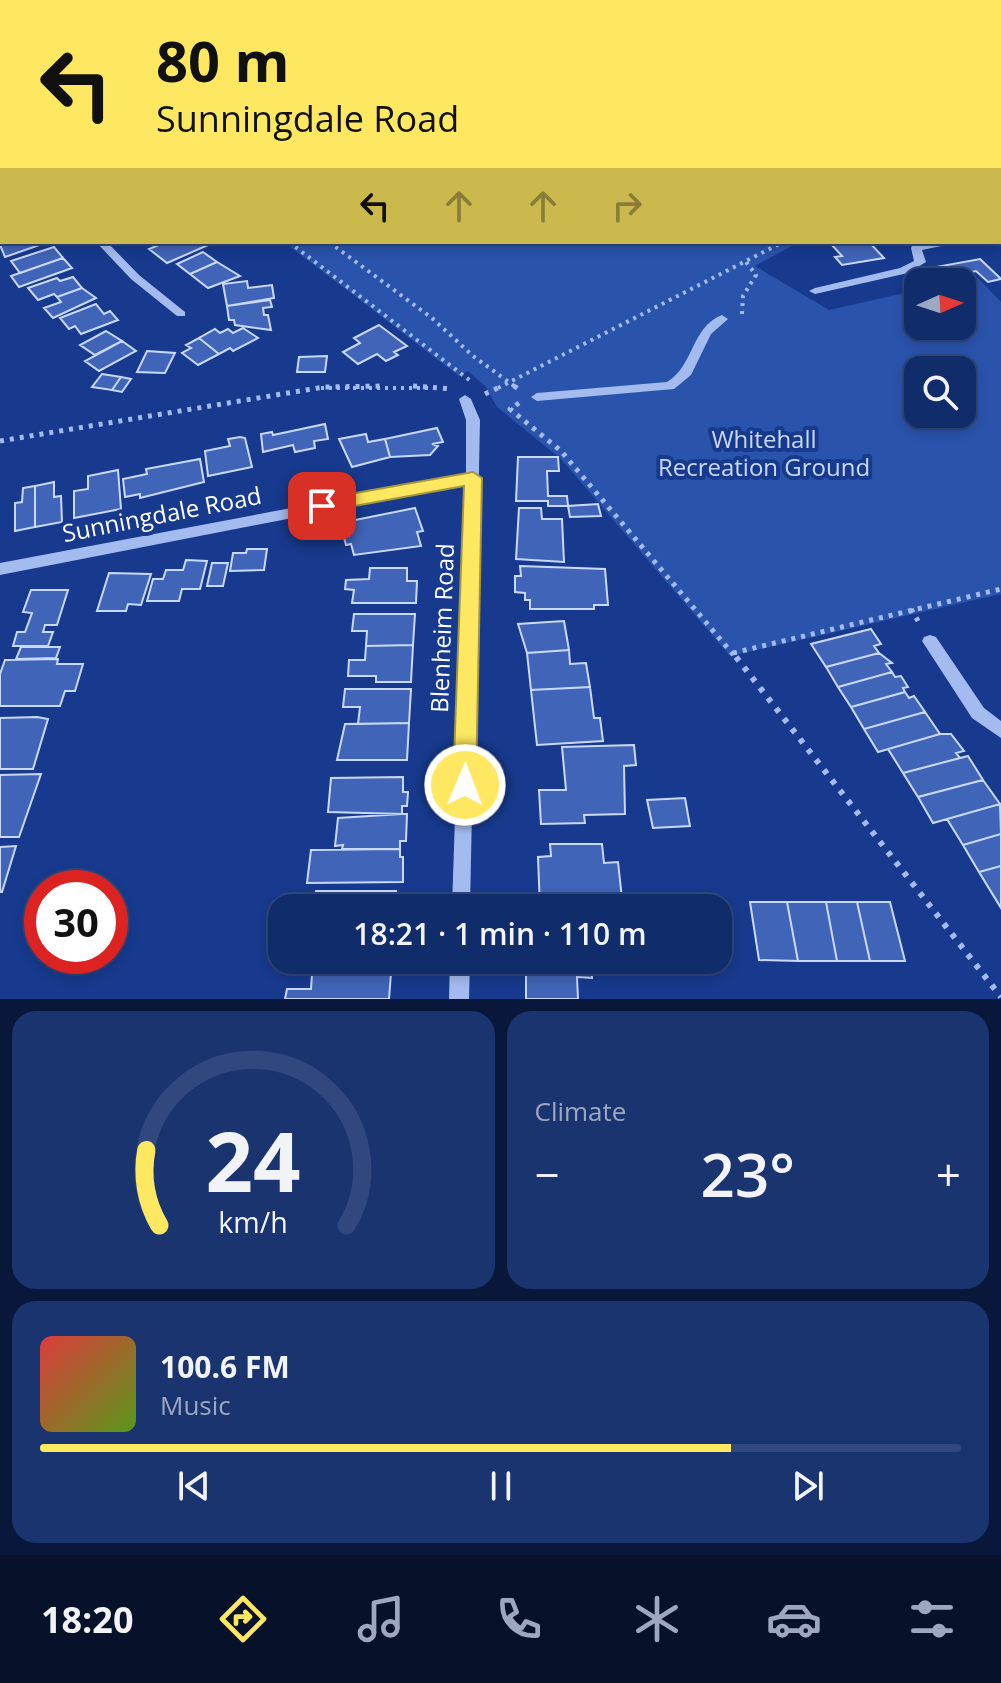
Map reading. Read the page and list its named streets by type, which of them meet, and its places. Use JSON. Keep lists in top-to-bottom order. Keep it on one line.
{"streets":{"street":["Sunningdale Road","Blenheim Road"]},"crossings":[["Sunningdale Road","Blenheim Road"]],"parks":["Whitehall Recreation Ground"],"north":"right","page":{"turn":["80 m","Sunningdale Road"],"limit":"30","trip":"18:21 · 1 min · 110 m","tile":"Climate","heat":["−","23°","+"],"song":["100.6 FM","Music"],"tabs":"18:20","gauge":["24","km/h"]}}
